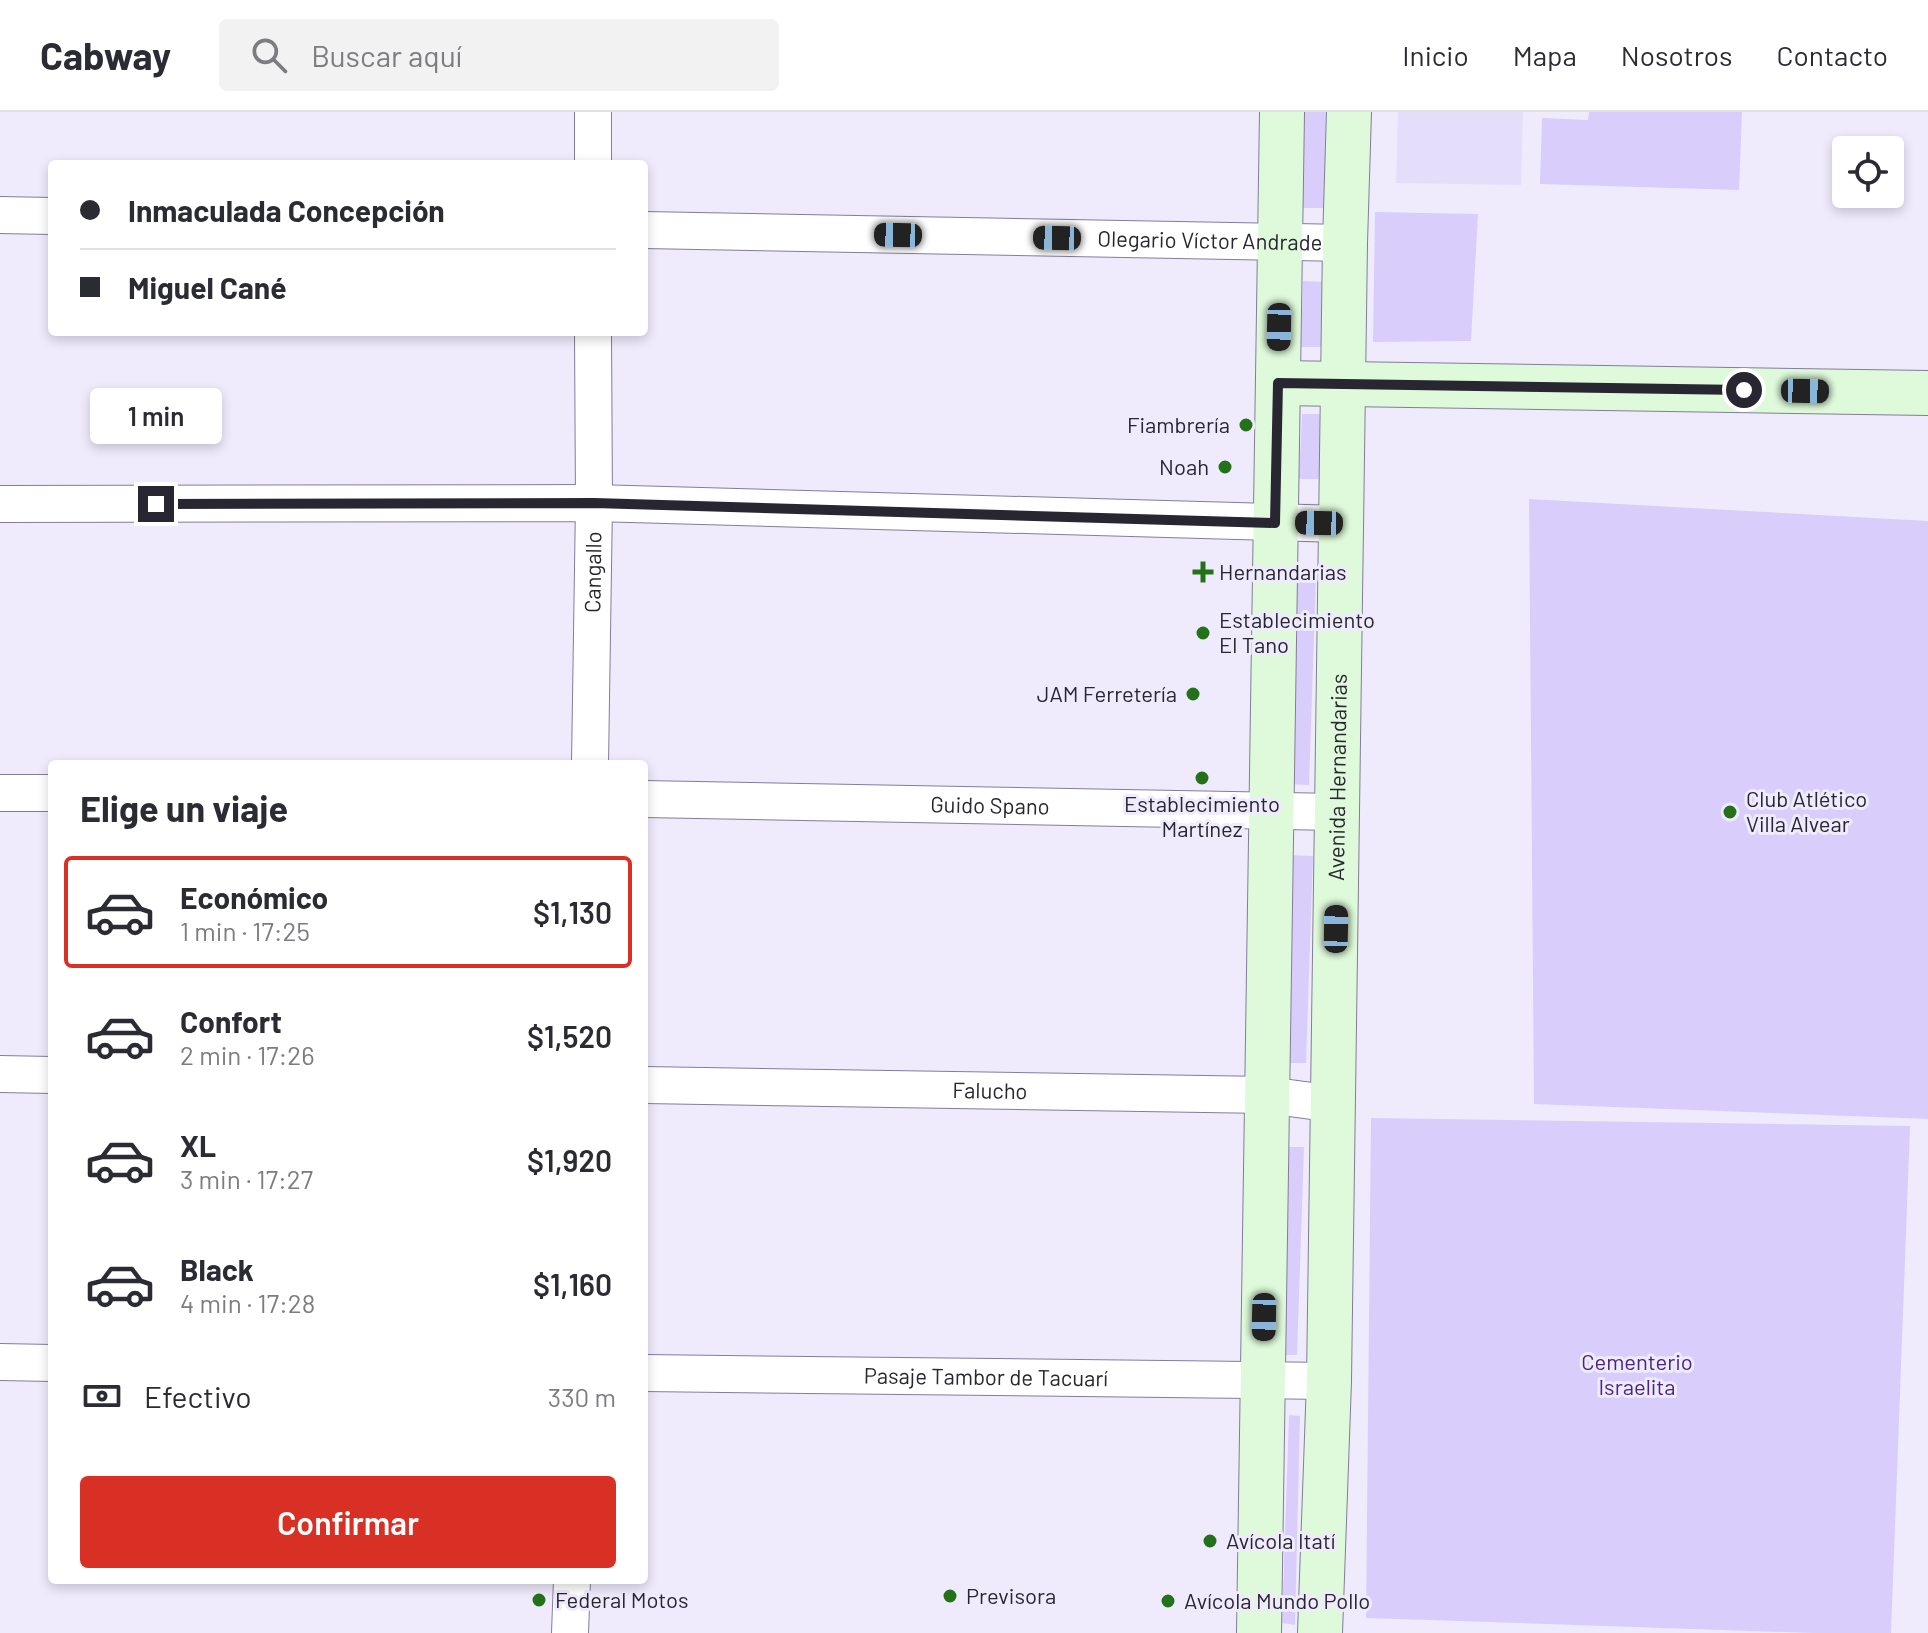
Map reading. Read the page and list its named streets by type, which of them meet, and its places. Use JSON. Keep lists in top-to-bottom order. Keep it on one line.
{"streets":{"main road":["Avenida Hernandarias"],"street":["Olegario Víctor Andrade","Cangallo","Guido Spano","Falucho","Pasaje Tambor de Tacuarí"]},"crossings":[["Olegario Víctor Andrade","Avenida Hernandarias"],["Avenida Hernandarias","Guido Spano"],["Avenida Hernandarias","Falucho"],["Avenida Hernandarias","Pasaje Tambor de Tacuarí"]],"parks":["Cementerio Israelita"],"places":{"other":["Fiambrería","Noah","Establecimiento El Tano","JAM Ferretería","Establecimiento Martínez","Club Atlético Villa Alvear","Avícola Itatí","Previsora","Federal Motos","Avícola Mundo Pollo"],"health":["Hernandarias"]},"page":{"header":"Cabway","search":"Buscar aquí","nav":["Inicio","Mapa","Nosotros","Contacto"],"banner":["Inmaculada Concepción","Miguel Cané"],"bubble":"1 min","heading":"Elige un viaje","list":[{"name":"Económico","note":"1 min · 17:25","value":"$1,130"},{"name":"Confort","note":"2 min · 17:26","value":"$1,520"},{"name":"XL","note":"3 min · 17:27","value":"$1,920"},{"name":"Black","note":"4 min · 17:28","value":"$1,160"}],"pay":["Efectivo","330 m"],"buttons":"Confirmar"}}
